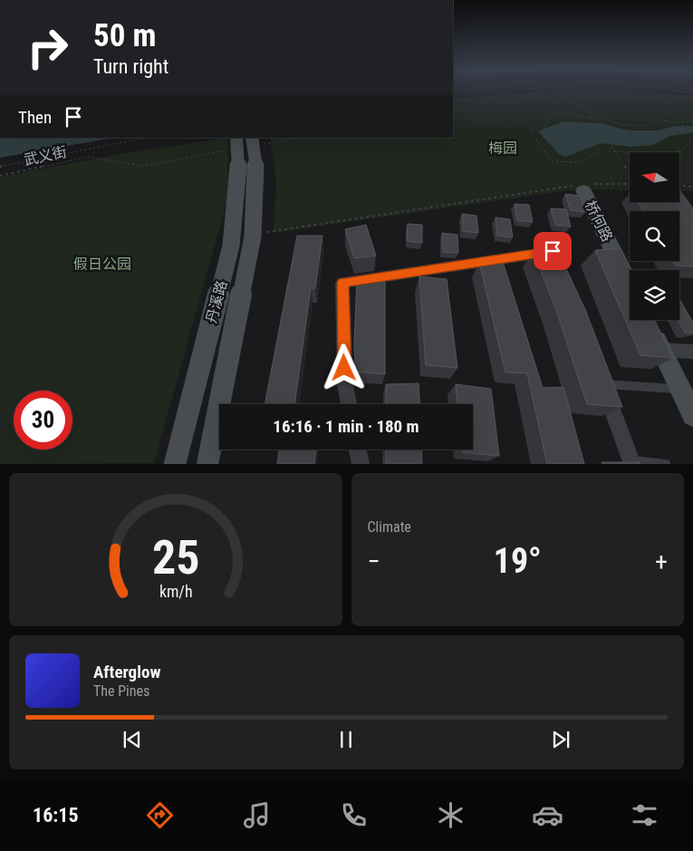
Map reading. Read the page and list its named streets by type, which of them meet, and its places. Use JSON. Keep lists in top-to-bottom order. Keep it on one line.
{"streets":{"main road":["桥何路","丹溪路"],"path":["武义街"]},"crossings":[["武义街","丹溪路"]],"parks":["梅园","假日公园"],"north":"left","page":{"turn":["50 m","Turn right"],"then":"Then","limit":"30","trip":"16:16 · 1 min · 180 m","tile":"Climate","heat":["−","19°","+"],"song":["Afterglow","The Pines"],"tabs":"16:15","gauge":["25","km/h"]}}
